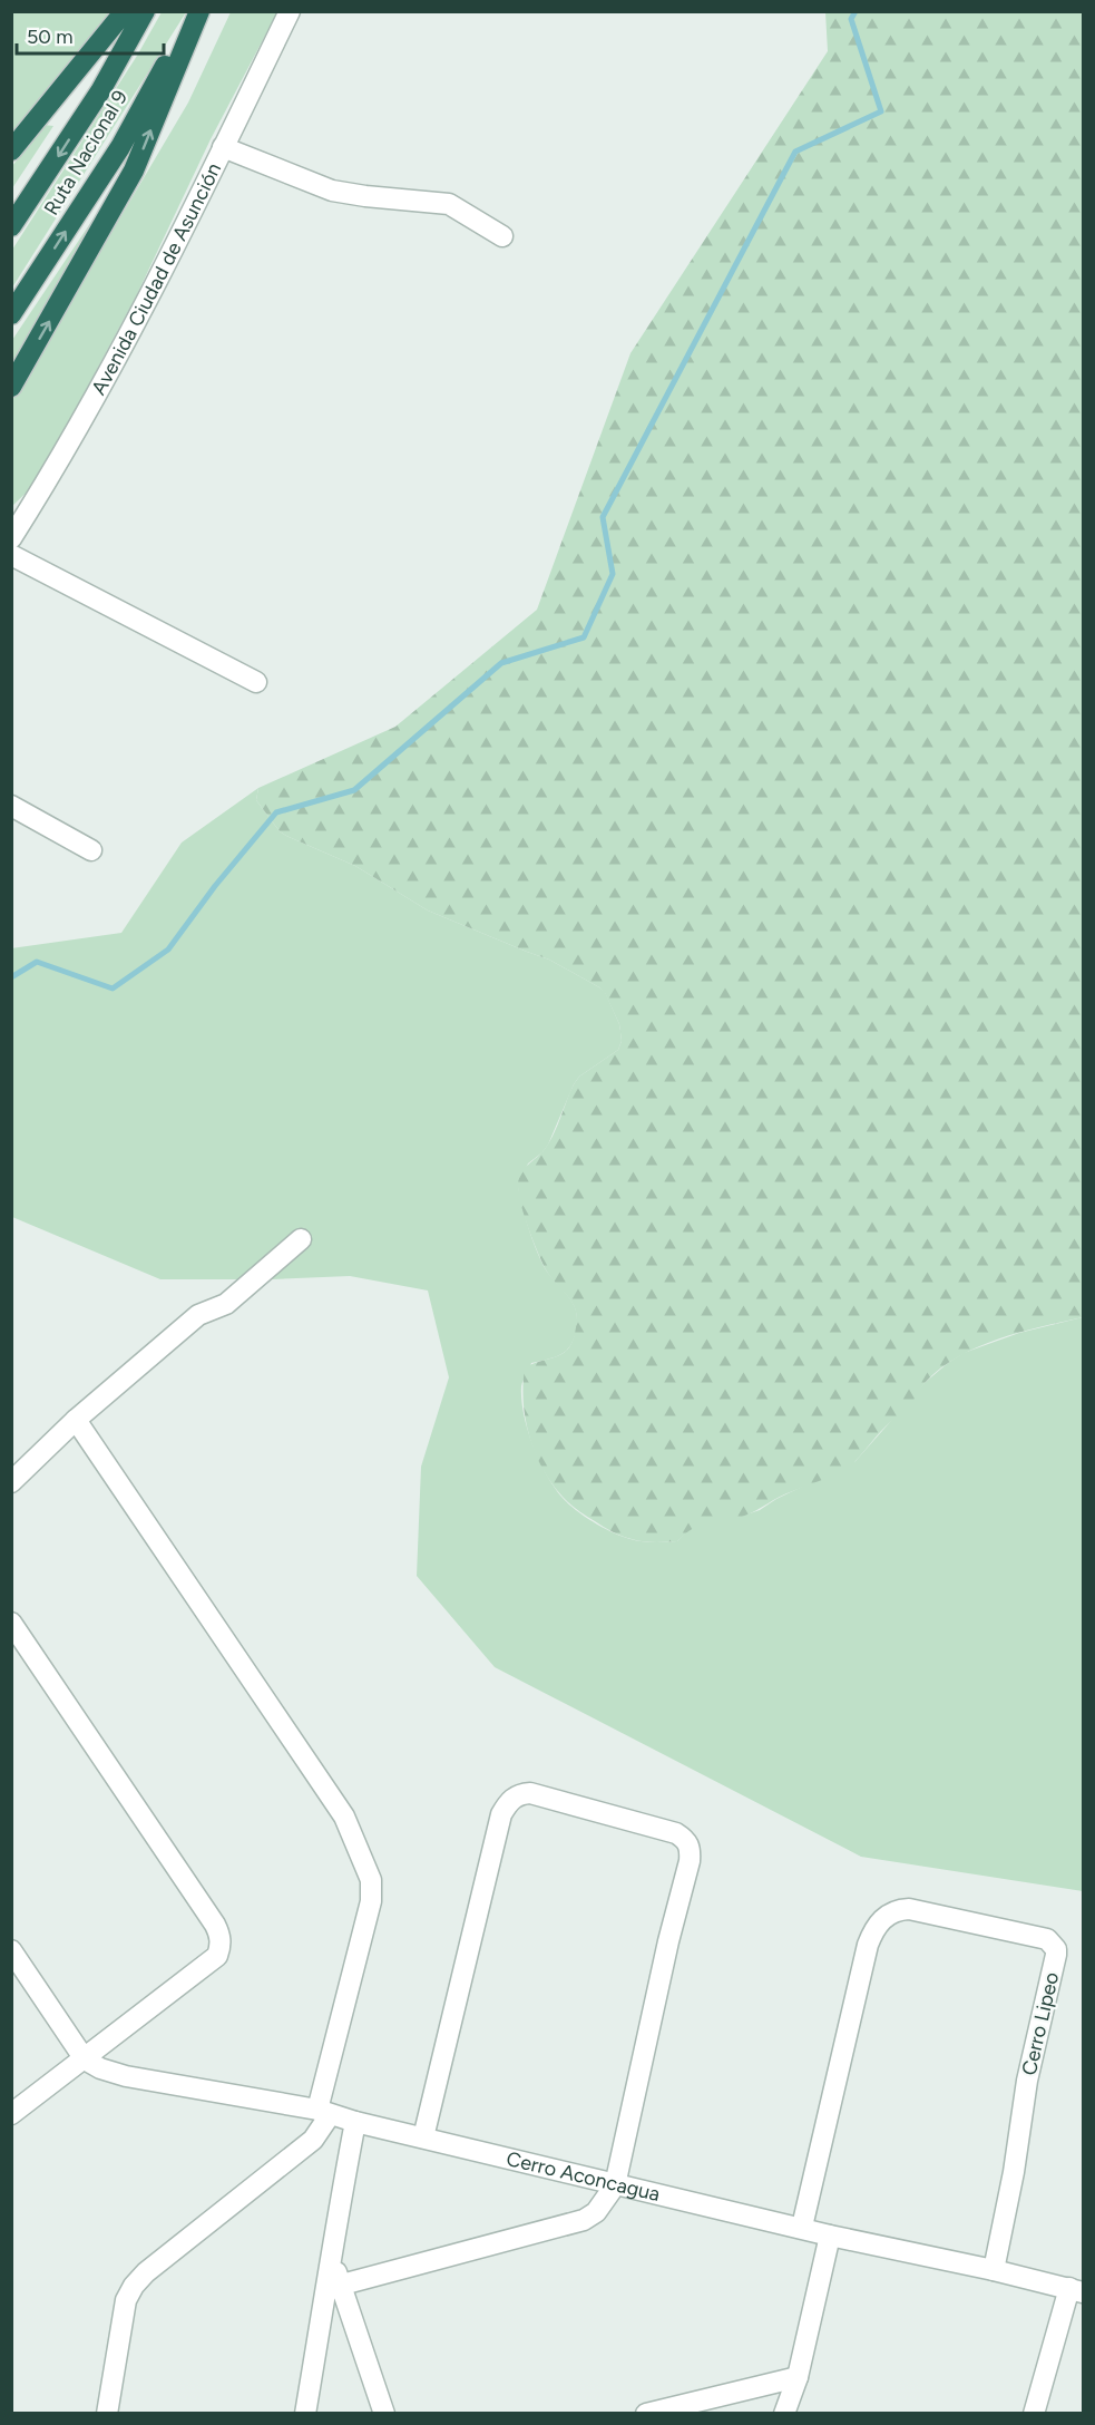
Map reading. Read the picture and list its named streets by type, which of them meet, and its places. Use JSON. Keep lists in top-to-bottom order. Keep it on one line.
{"streets":{"highway":["Ruta Nacional 9"],"street":["Avenida Ciudad de Asunción","Cerro Lipeo","Cerro Aconcagua"]},"crossings":[["Cerro Lipeo","Cerro Aconcagua"]],"scale_bar":"50 m"}
